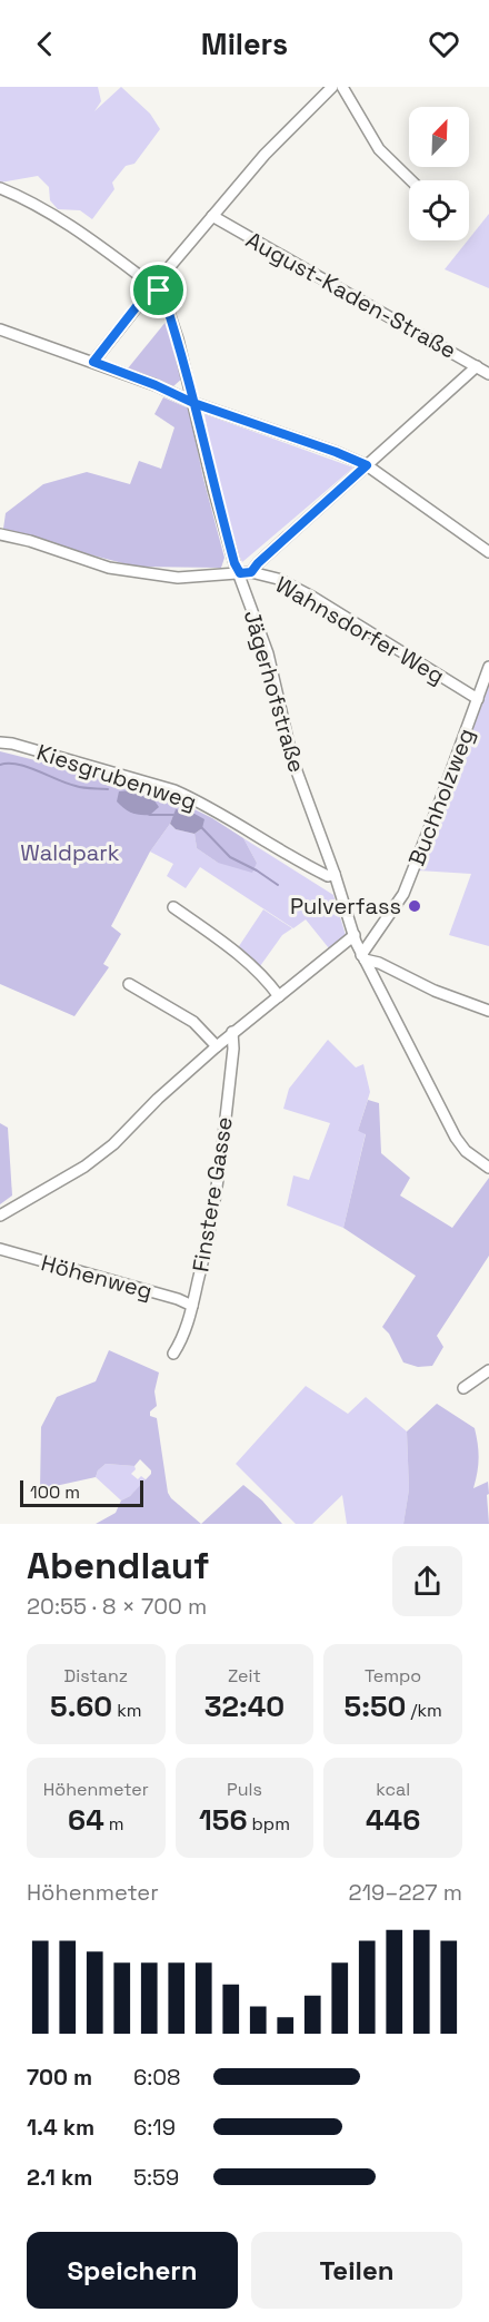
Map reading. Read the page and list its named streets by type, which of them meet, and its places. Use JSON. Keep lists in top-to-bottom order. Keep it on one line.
{"streets":{"street":["August-Kaden-Straße","Wahnsdorfer Weg","Jägerhofstraße","Kiesgrubenweg","Buchholzweg","Finstere Gasse","Höhenweg"]},"crossings":[["Wahnsdorfer Weg","Jägerhofstraße"],["Wahnsdorfer Weg","Buchholzweg"],["Jägerhofstraße","Kiesgrubenweg"],["Jägerhofstraße","Buchholzweg"],["Finstere Gasse","Höhenweg"]],"parks":["Waldpark"],"places":["Pulverfass"],"scale_bar":"100 m","north":"top right","page":{"header":"Milers","scale":"100 m","heading":["Abendlauf","20:55 · 8 × 700 m"],"stats":[["Distanz","5.60 km"],["Zeit","32:40"],["Tempo","5:50 /km"],["Höhenmeter","64 m"],["Puls","156 bpm"],["kcal","446"]],"chart":["Höhenmeter","219–227 m"],"list":[{"name":"700 m","note":"6:08"},{"name":"1.4 km","note":"6:19"},{"name":"2.1 km","note":"5:59"}],"buttons":["Speichern","Teilen"]}}
